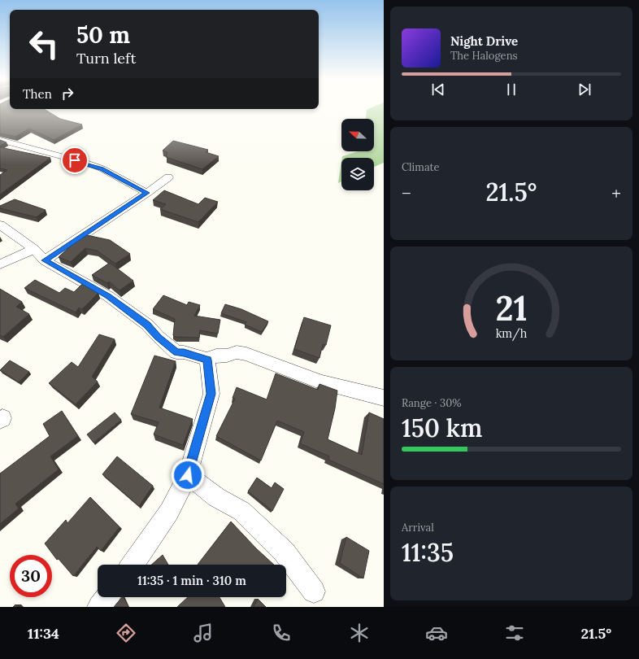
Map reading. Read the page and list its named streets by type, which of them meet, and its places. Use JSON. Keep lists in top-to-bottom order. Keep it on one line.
{"north":"left","page":{"turn":["50 m","Turn left"],"song":["Night Drive","The Halogens"],"then":"Then","tile":["Climate",["Range · 30%","150 km"],["Arrival","11:35"]],"heat":["−","21.5°","+"],"limit":"30","trip":"11:35 · 1 min · 310 m","tabs":["11:34","21.5°"],"gauge":["21","km/h"]}}
